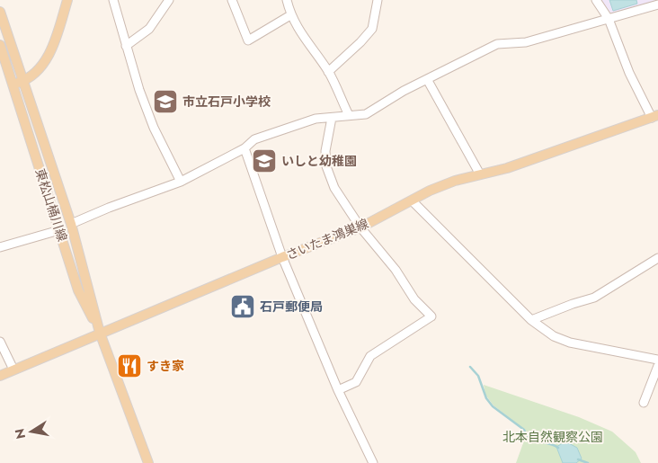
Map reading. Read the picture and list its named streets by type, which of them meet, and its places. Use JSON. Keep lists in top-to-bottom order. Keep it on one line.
{"streets":{"main road":["東松山桶川線","さいたま鴻巣線"]},"crossings":[["東松山桶川線","さいたま鴻巣線"]],"parks":["北本自然観察公園"],"places":{"school or university":["市立石戸小学校","いしと幼稚園"],"public building":["石戸郵便局"],"restaurant":["すき家"]},"north":"left"}
